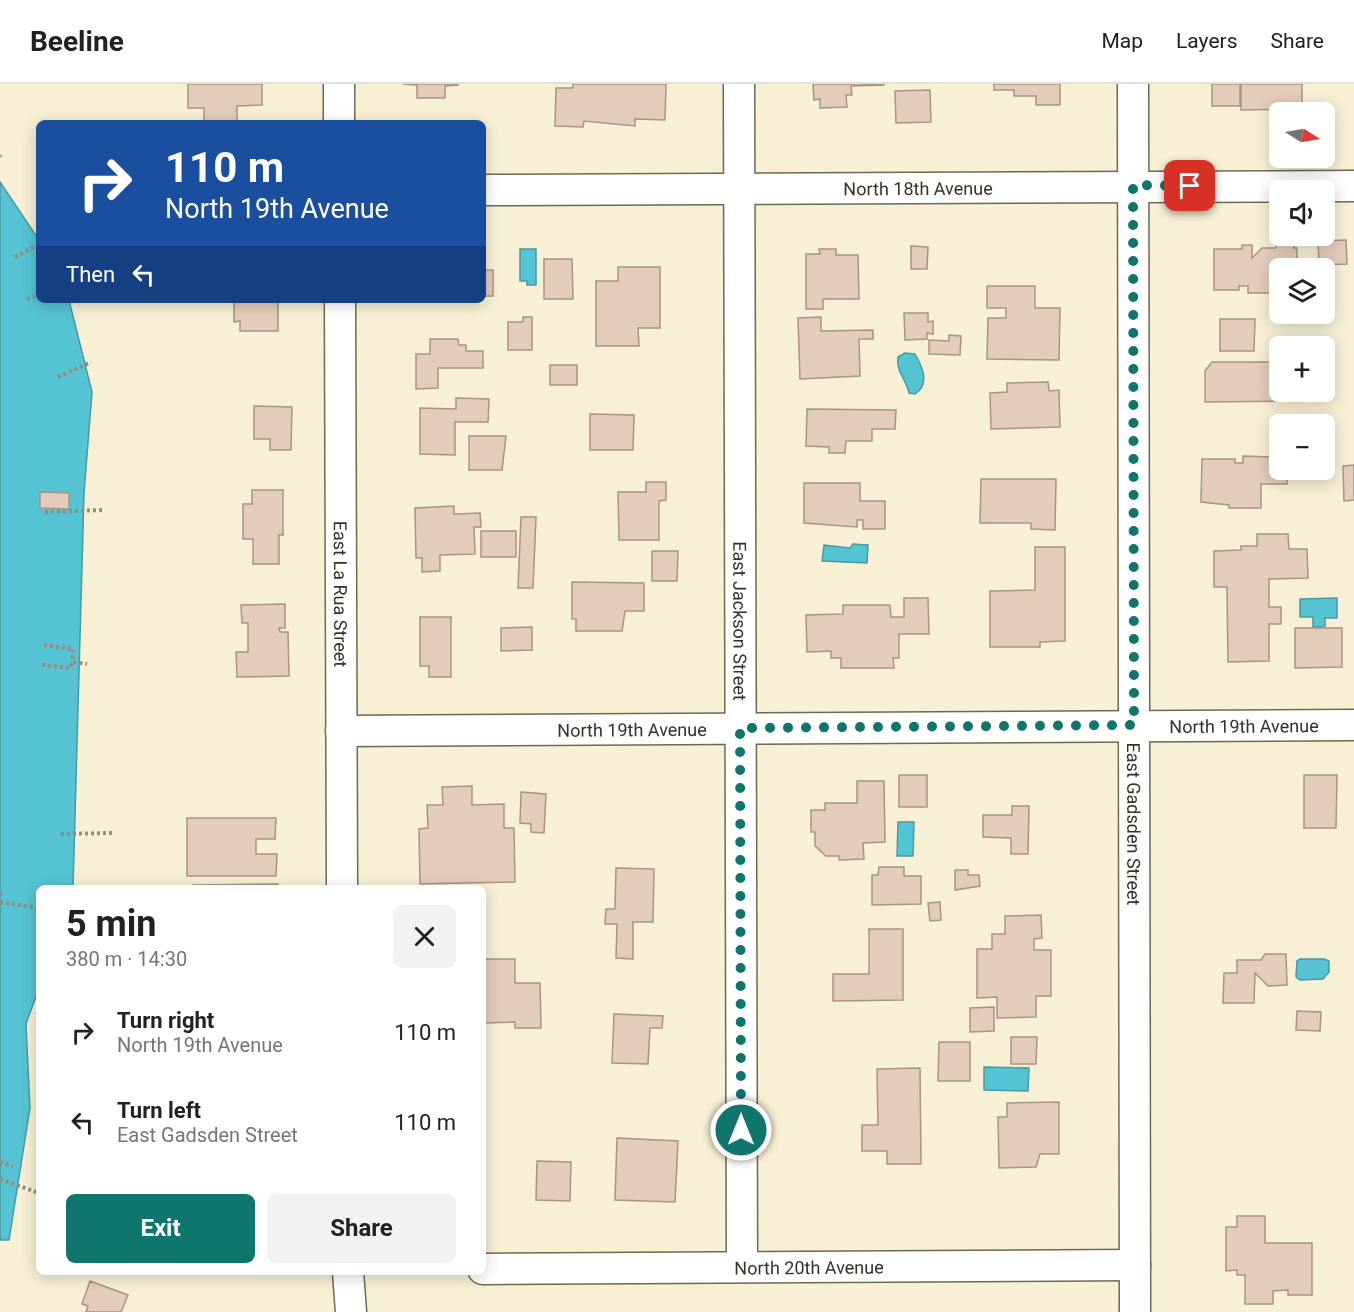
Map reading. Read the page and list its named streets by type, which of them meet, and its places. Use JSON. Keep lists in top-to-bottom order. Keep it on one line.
{"streets":{"street":["North 18th Avenue","East La Rua Street","East Jackson Street","North 19th Avenue","East Gadsden Street","North 20th Avenue"]},"crossings":[["North 18th Avenue","East Jackson Street"],["North 18th Avenue","East Gadsden Street"],["East La Rua Street","North 19th Avenue"],["East Jackson Street","North 19th Avenue"],["East Jackson Street","North 20th Avenue"],["North 19th Avenue","East Gadsden Street"],["East Gadsden Street","North 20th Avenue"]],"north":"right","page":{"header":"Beeline","nav":["Map","Layers","Share"],"map_buttons":["+","−"],"turn":["110 m","North 19th Avenue"],"then":"Then","heading":["5 min","380 m · 14:30"],"list":[{"name":"Turn right","note":"North 19th Avenue","value":"110 m"},{"name":"Turn left","note":"East Gadsden Street","value":"110 m"}],"buttons":["Exit","Share"]}}
